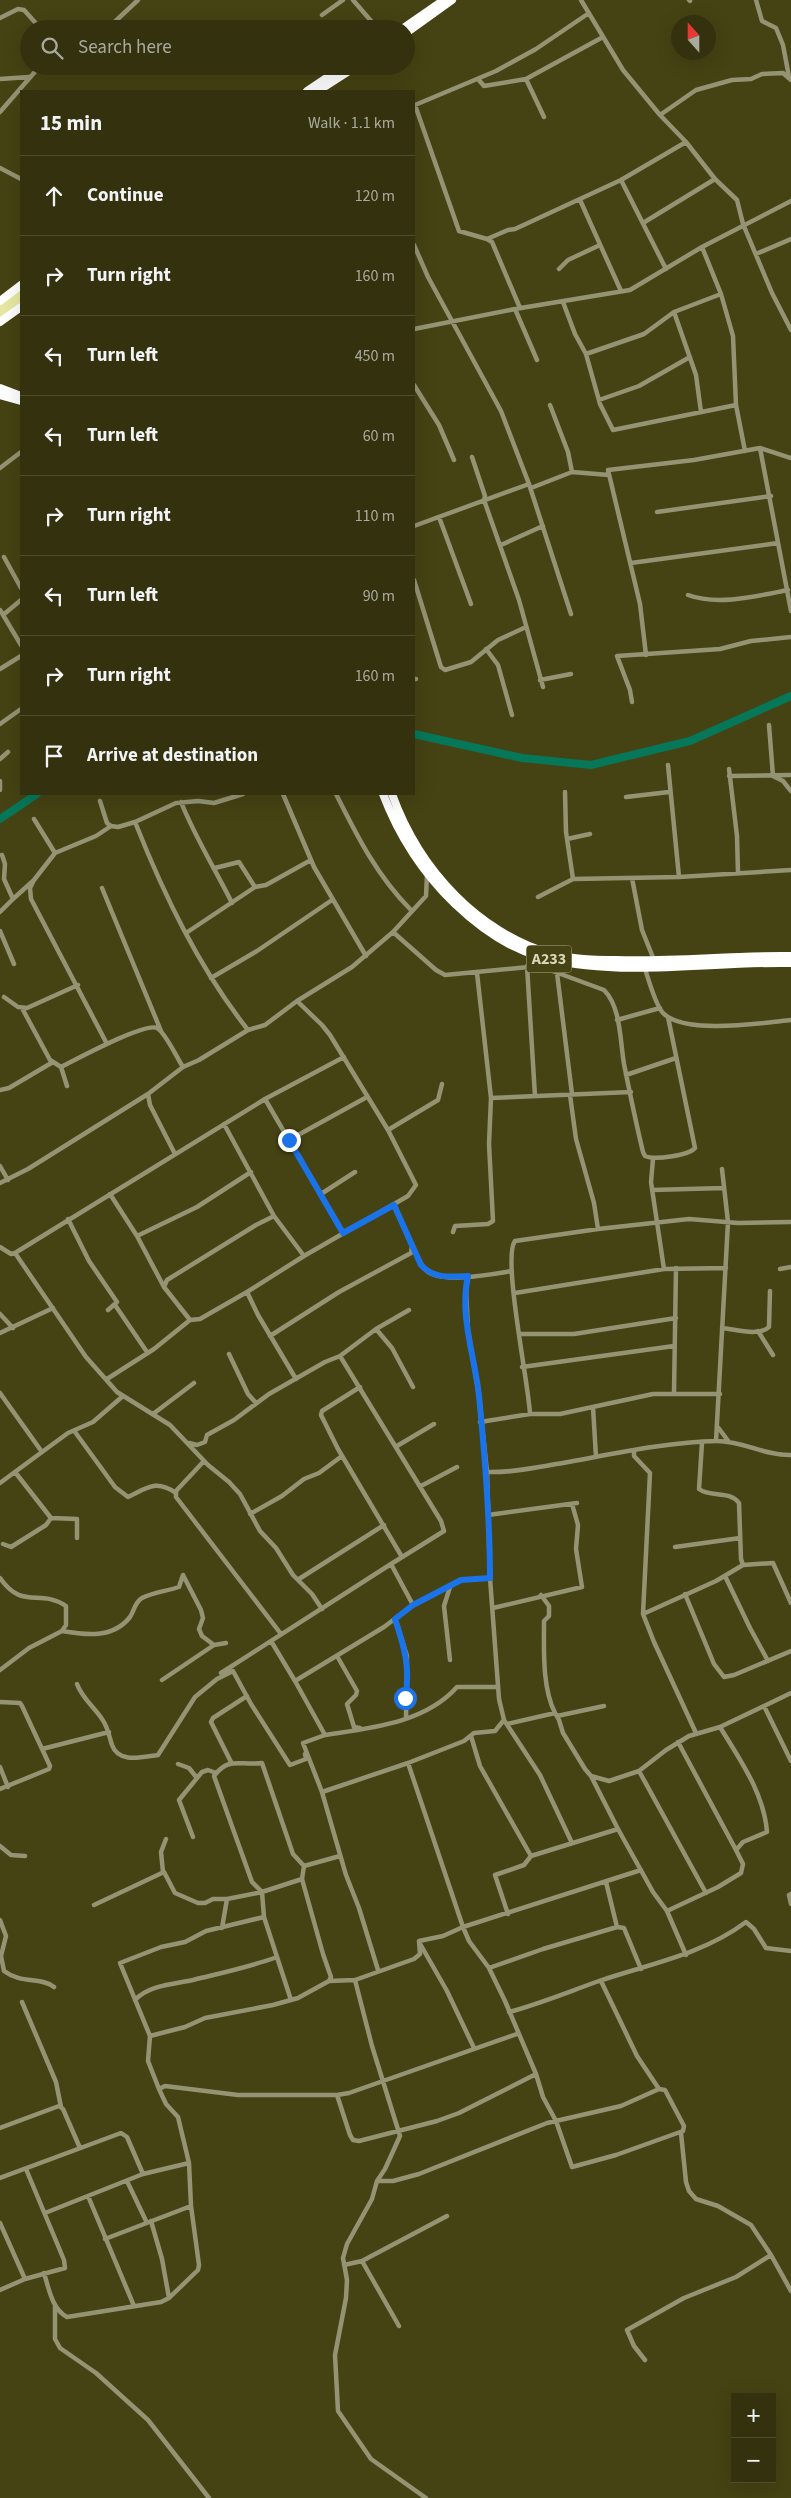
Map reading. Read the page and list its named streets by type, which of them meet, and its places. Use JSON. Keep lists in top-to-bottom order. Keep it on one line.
{"streets":{"highway":["A233"]},"north":"top","page":{"search":"Search here","heading":["15 min","Walk · 1.1 km"],"list":[["Continue","120 m"],["Turn right","160 m"],["Turn left","450 m"],["Turn left","60 m"],["Turn right","110 m"],["Turn left","90 m"],["Turn right","160 m"],"Arrive at destination"],"map_buttons":["+","−"]}}
